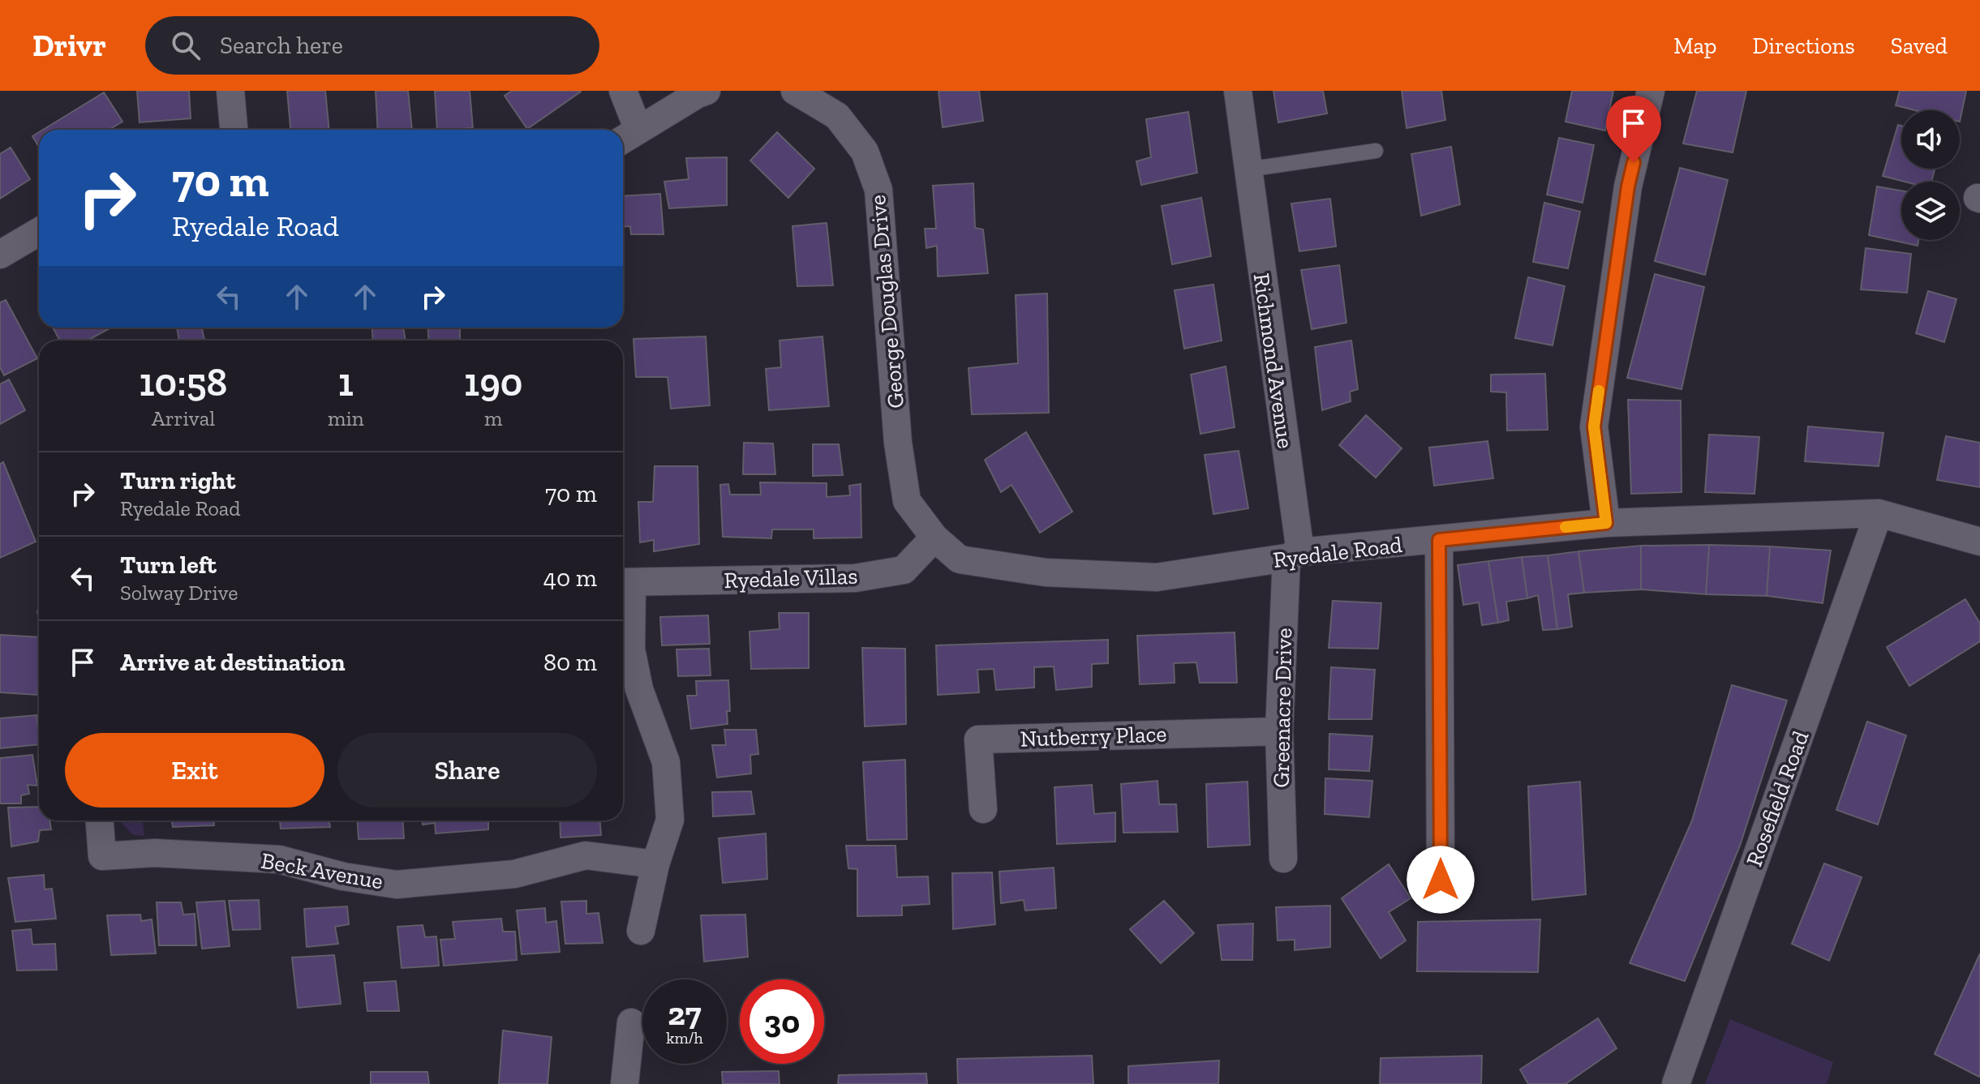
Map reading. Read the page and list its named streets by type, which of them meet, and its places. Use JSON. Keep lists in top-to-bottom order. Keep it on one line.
{"streets":{"street":["George Douglas Drive","Richmond Avenue","Ryedale Road","Ryedale Villas","Greenacre Drive","Nutberry Place","Rosefield Road","Beck Avenue"]},"crossings":[["George Douglas Drive","Ryedale Road"],["George Douglas Drive","Ryedale Villas"],["Richmond Avenue","Ryedale Road"],["Richmond Avenue","Greenacre Drive"],["Ryedale Road","Ryedale Villas"],["Ryedale Road","Greenacre Drive"],["Ryedale Road","Rosefield Road"],["Greenacre Drive","Nutberry Place"]],"page":{"header":"Drivr","search":"Search here","nav":["Map","Directions","Saved"],"turn":["70 m","Ryedale Road"],"eta":["10:58","Arrival","1","min","190","m"],"list":[{"name":"Turn right","note":"Ryedale Road","value":"70 m"},{"name":"Turn left","note":"Solway Drive","value":"40 m"},{"name":"Arrive at destination","value":"80 m"}],"buttons":["Exit","Share"],"speed":"27 km/h","limit":"30"}}
